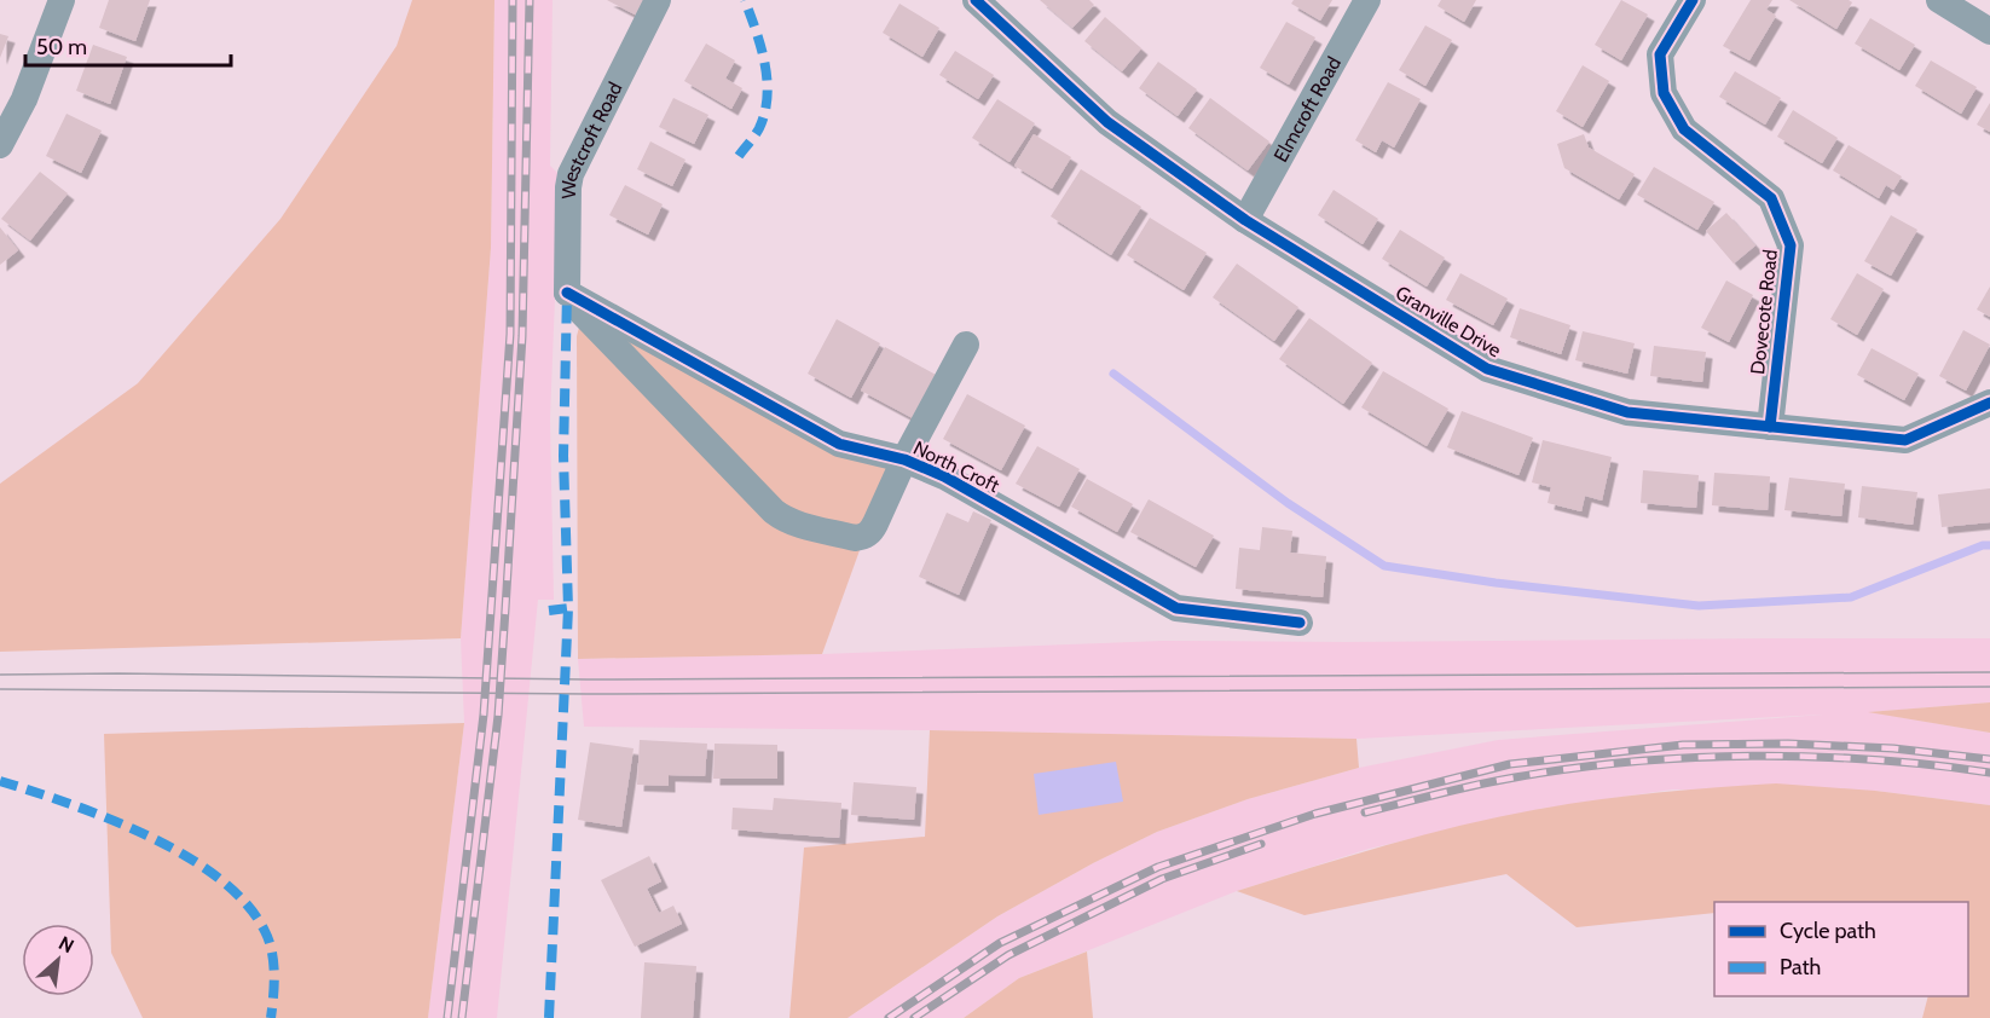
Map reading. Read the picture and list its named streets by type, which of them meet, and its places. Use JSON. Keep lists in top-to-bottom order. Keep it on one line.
{"streets":{"street":["Elmcroft Road","Westcroft Road","Dovecote Road","Granville Drive","North Croft"]},"crossings":[["Elmcroft Road","Granville Drive"],["Westcroft Road","North Croft"],["Dovecote Road","Granville Drive"]],"legend":["Cycle path","Path"],"scale_bar":"50 m","north":"top right"}
